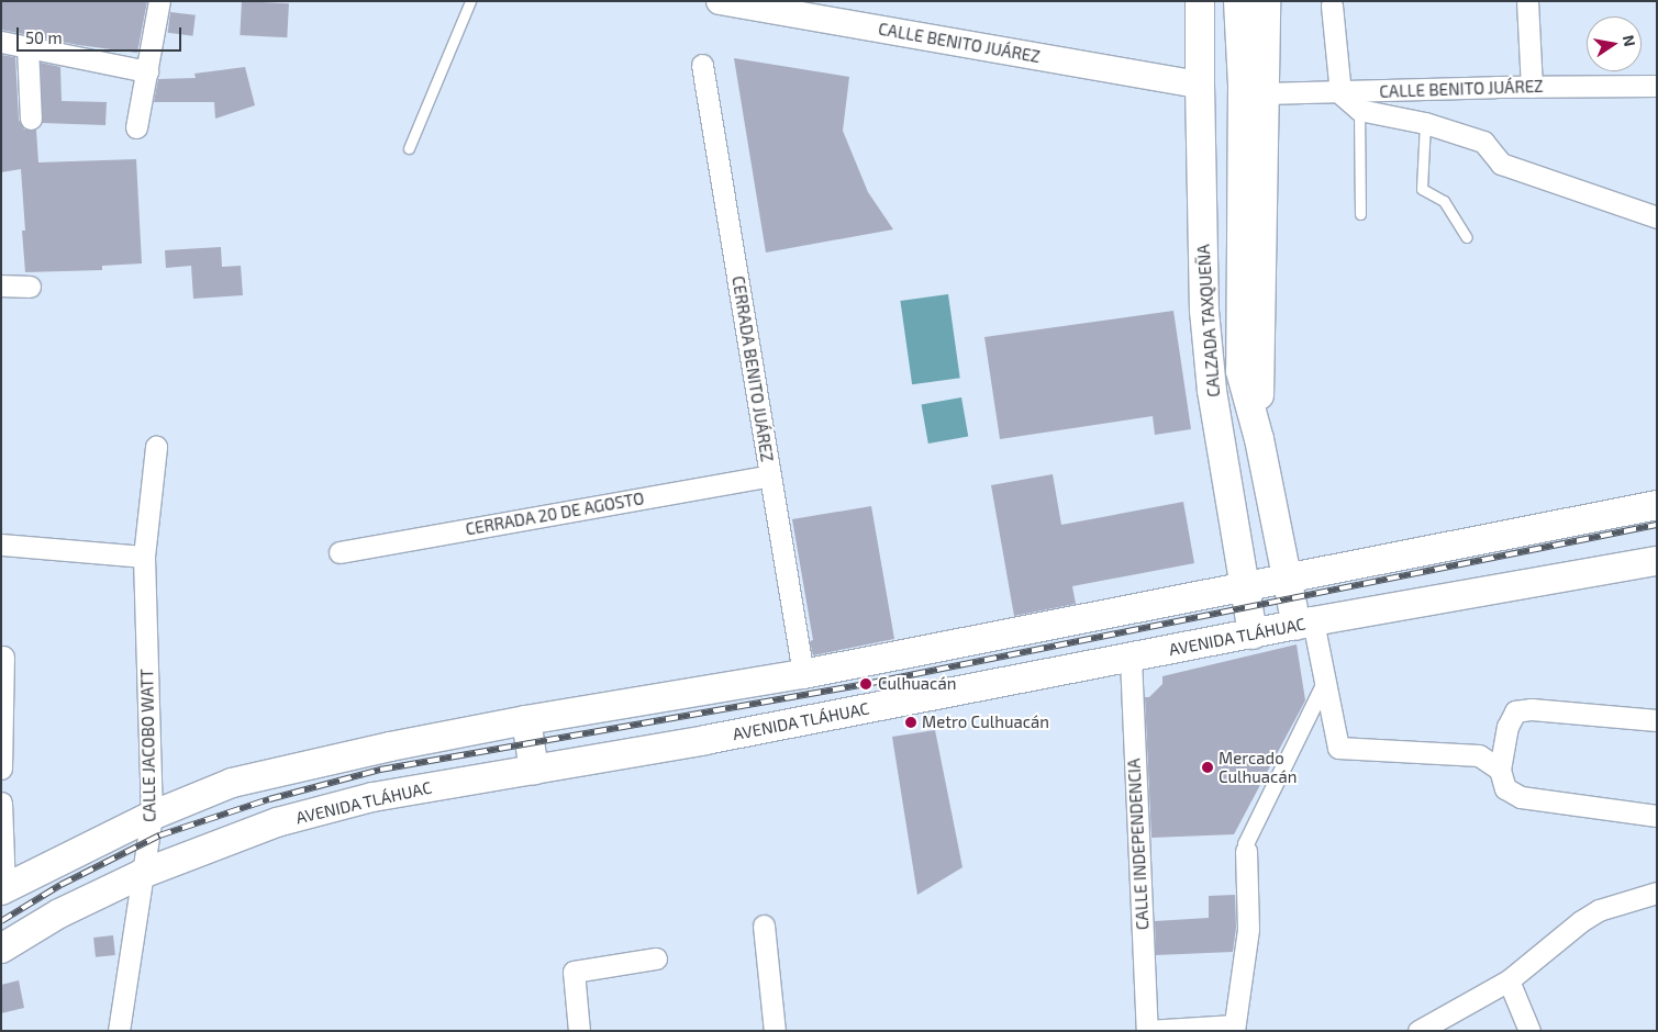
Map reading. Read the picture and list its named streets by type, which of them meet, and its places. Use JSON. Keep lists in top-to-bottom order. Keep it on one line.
{"streets":{"main road":["CALZADA TAXQUEÑA","AVENIDA TLÁHUAC"],"street":["CALLE BENITO JUÁREZ","CERRADA BENITO JUÁREZ","CERRADA 20 DE AGOSTO","CALLE JACOBO WATT","CALLE INDEPENDENCIA"]},"crossings":[["CALLE BENITO JUÁREZ","CALZADA TAXQUEÑA"],["CALZADA TAXQUEÑA","AVENIDA TLÁHUAC"],["CERRADA BENITO JUÁREZ","CERRADA 20 DE AGOSTO"],["AVENIDA TLÁHUAC","CALLE JACOBO WATT"],["AVENIDA TLÁHUAC","CALLE INDEPENDENCIA"]],"places":["Culhuacán","Metro Culhuacán","Mercado Culhuacán"],"scale_bar":"50 m","north":"right"}
